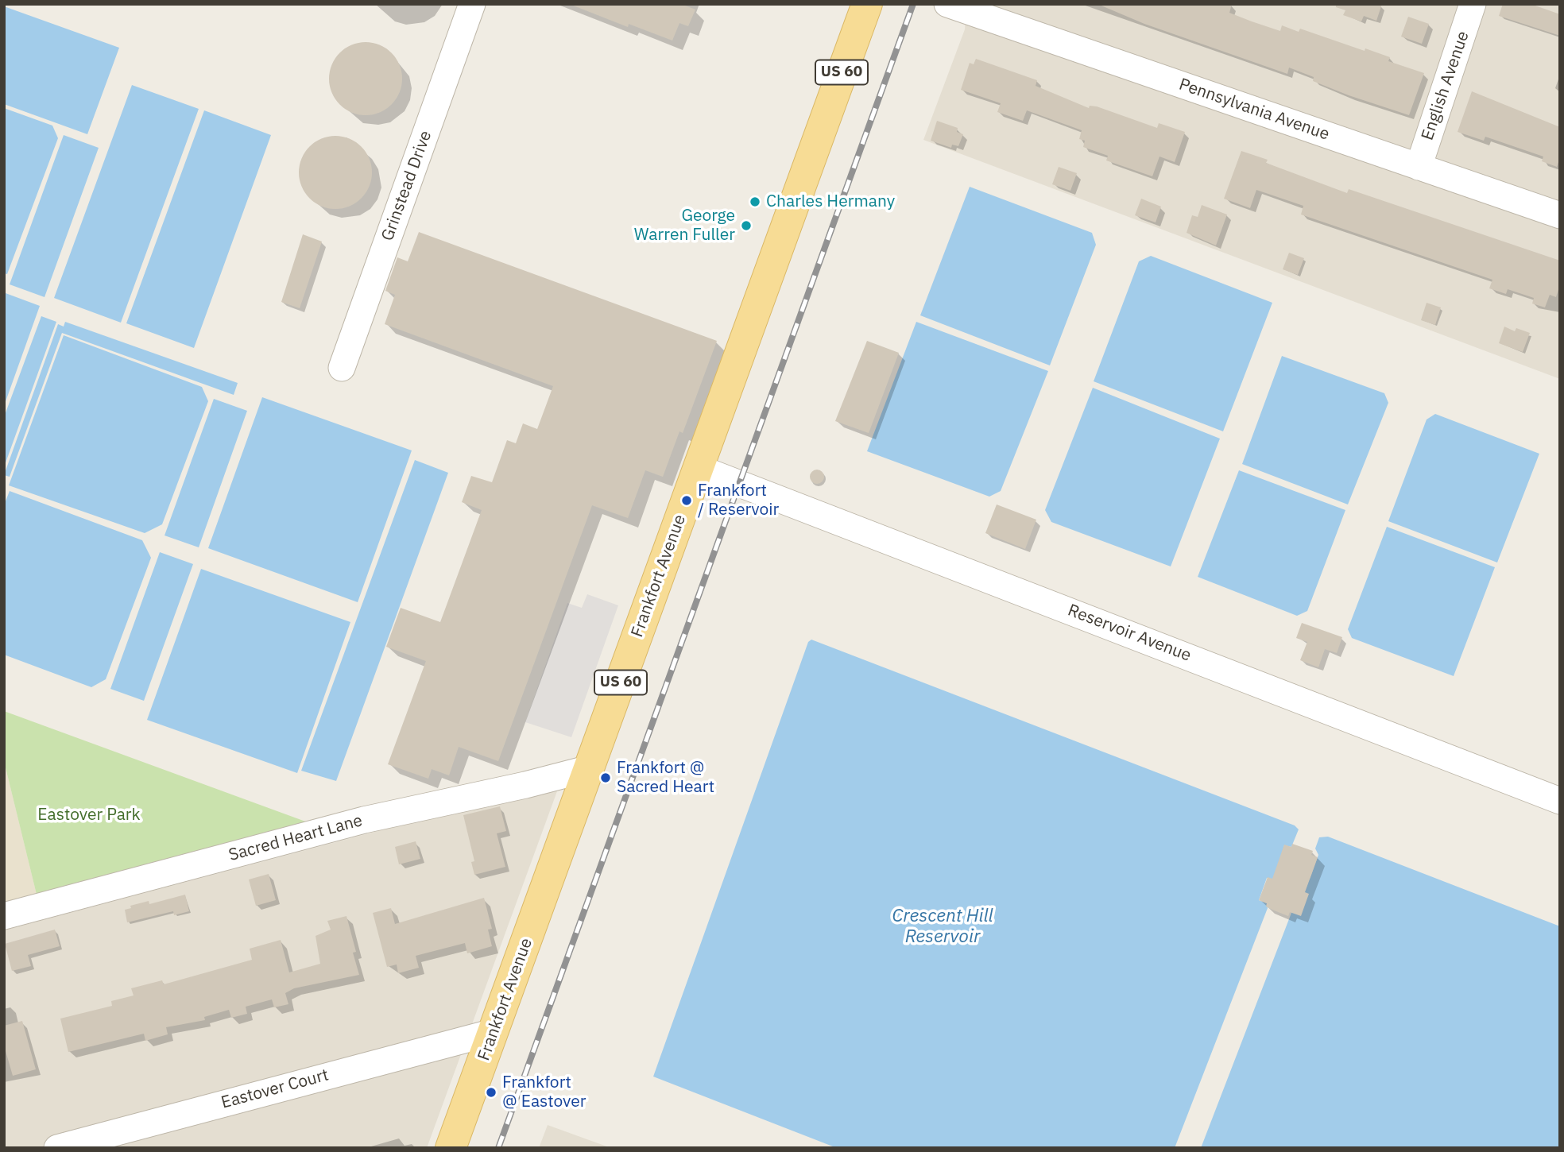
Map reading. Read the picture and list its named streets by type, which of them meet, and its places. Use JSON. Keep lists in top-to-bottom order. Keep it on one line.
{"streets":{"main road":["US 60","Frankfort Avenue"],"street":["English Avenue","Pennsylvania Avenue","Grinstead Drive","Reservoir Avenue","Sacred Heart Lane","Eastover Court"]},"crossings":[["English Avenue","Pennsylvania Avenue"],["Frankfort Avenue","Reservoir Avenue"],["Frankfort Avenue","Sacred Heart Lane"],["Frankfort Avenue","Eastover Court"]],"water":["Crescent Hill Reservoir"],"parks":["Eastover Park"],"places":["Charles Hermany","George Warren Fuller","Frankfort / Reservoir","Frankfort @ Sacred Heart","Frankfort @ Eastover"]}
